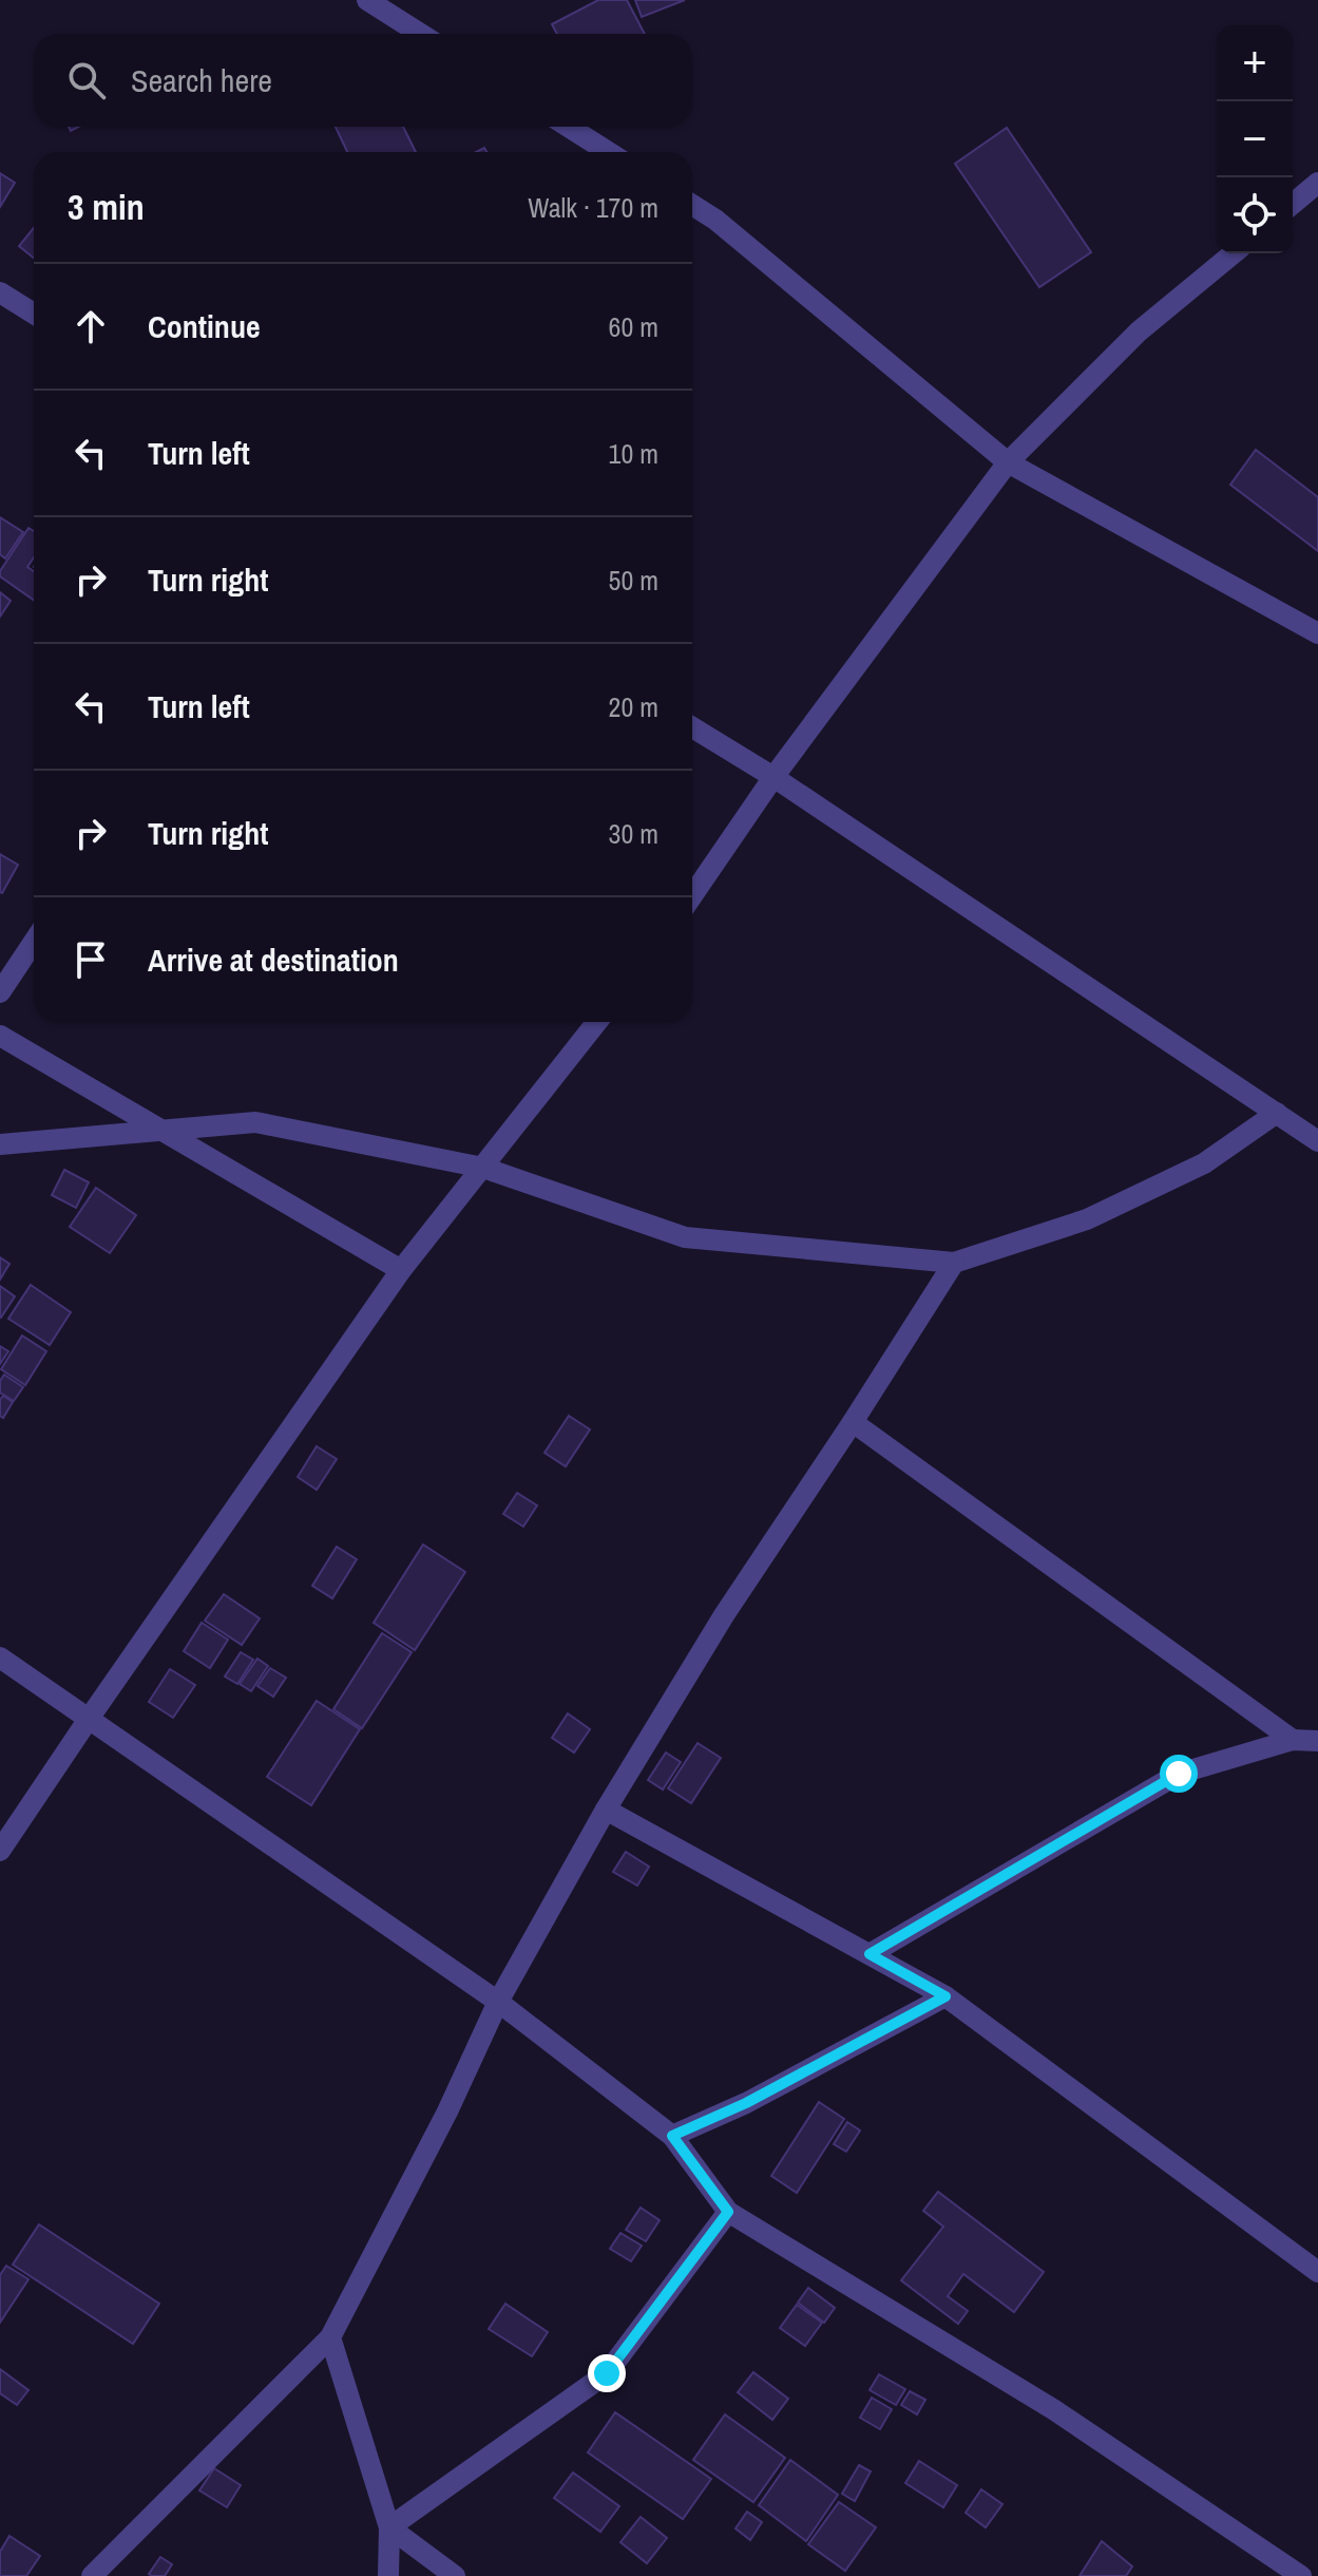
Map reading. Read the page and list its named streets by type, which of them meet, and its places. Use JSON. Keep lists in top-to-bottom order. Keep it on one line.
{"page":{"map_buttons":["+","−"],"search":"Search here","heading":["3 min","Walk · 170 m"],"list":[["Continue","60 m"],["Turn left","10 m"],["Turn right","50 m"],["Turn left","20 m"],["Turn right","30 m"],"Arrive at destination"]}}
